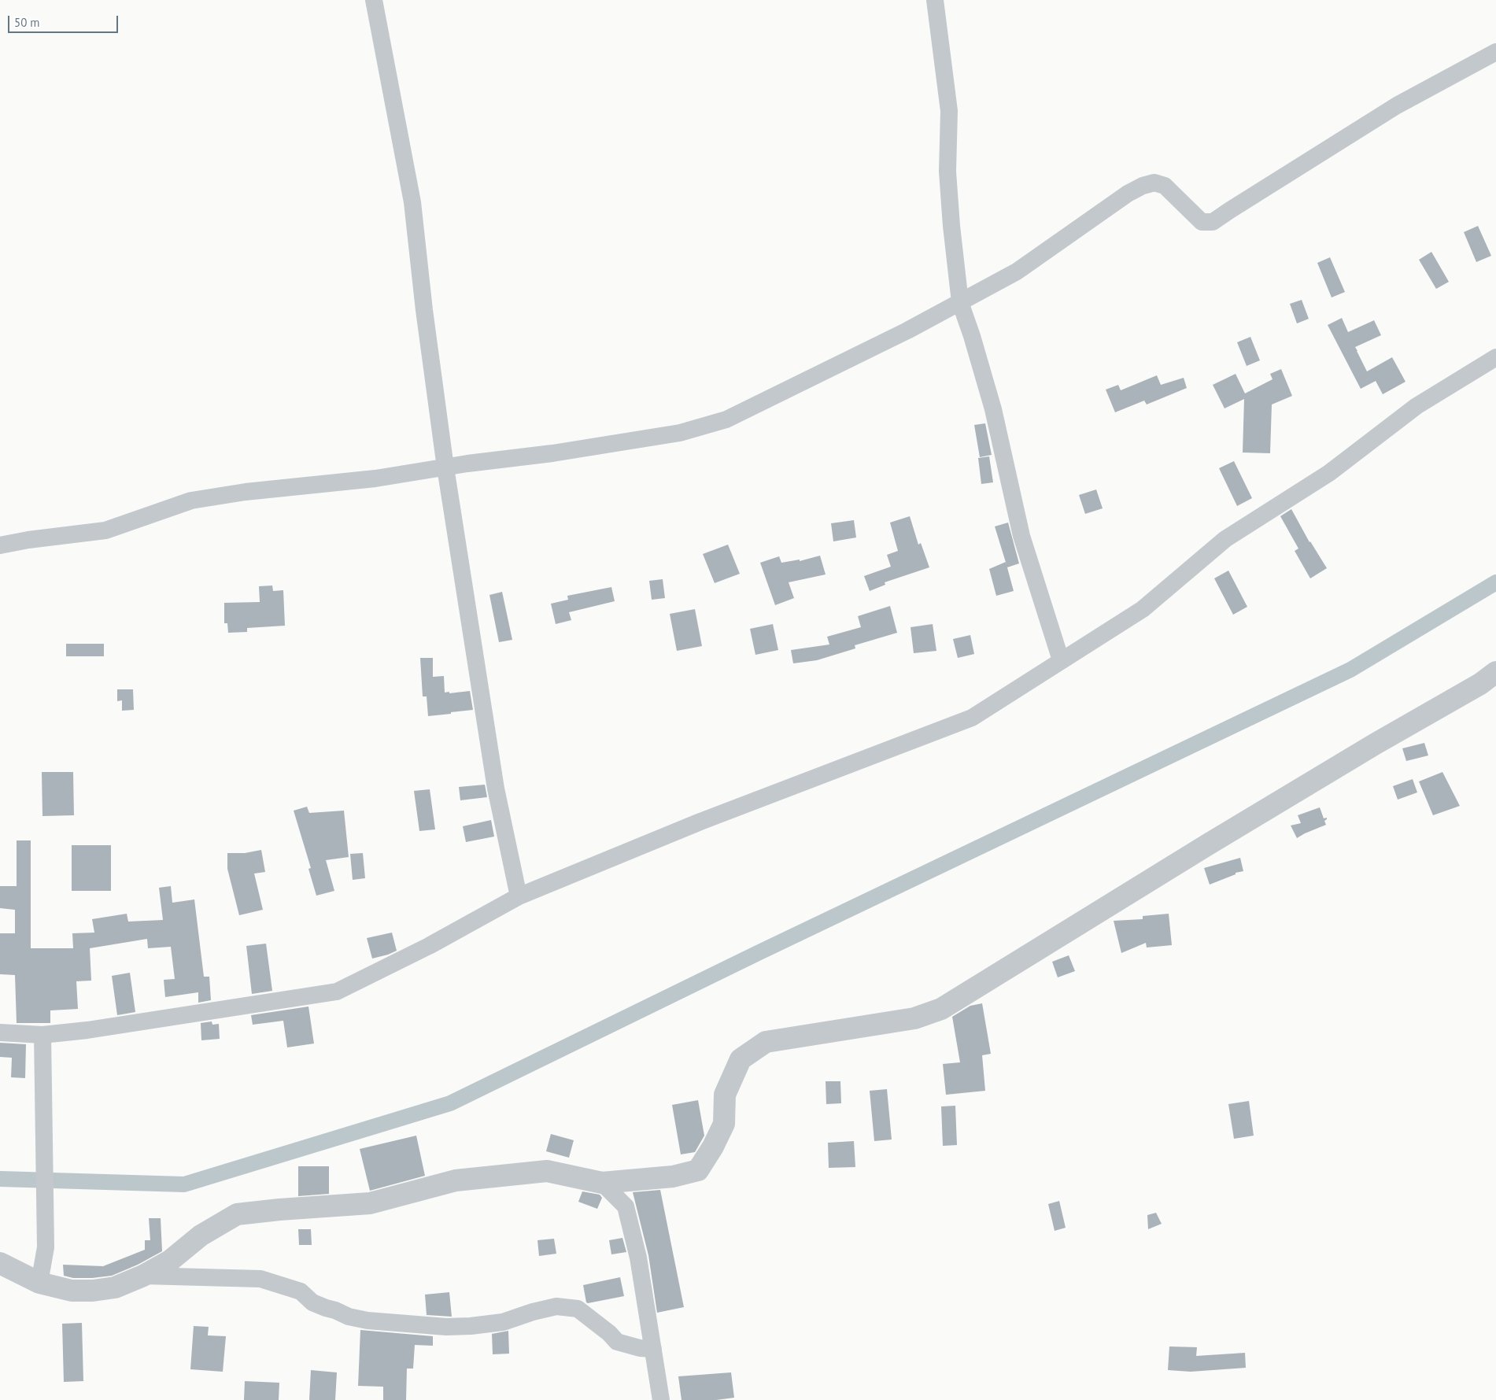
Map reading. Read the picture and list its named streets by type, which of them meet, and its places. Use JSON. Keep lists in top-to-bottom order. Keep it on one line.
{"scale_bar":"50 m"}
